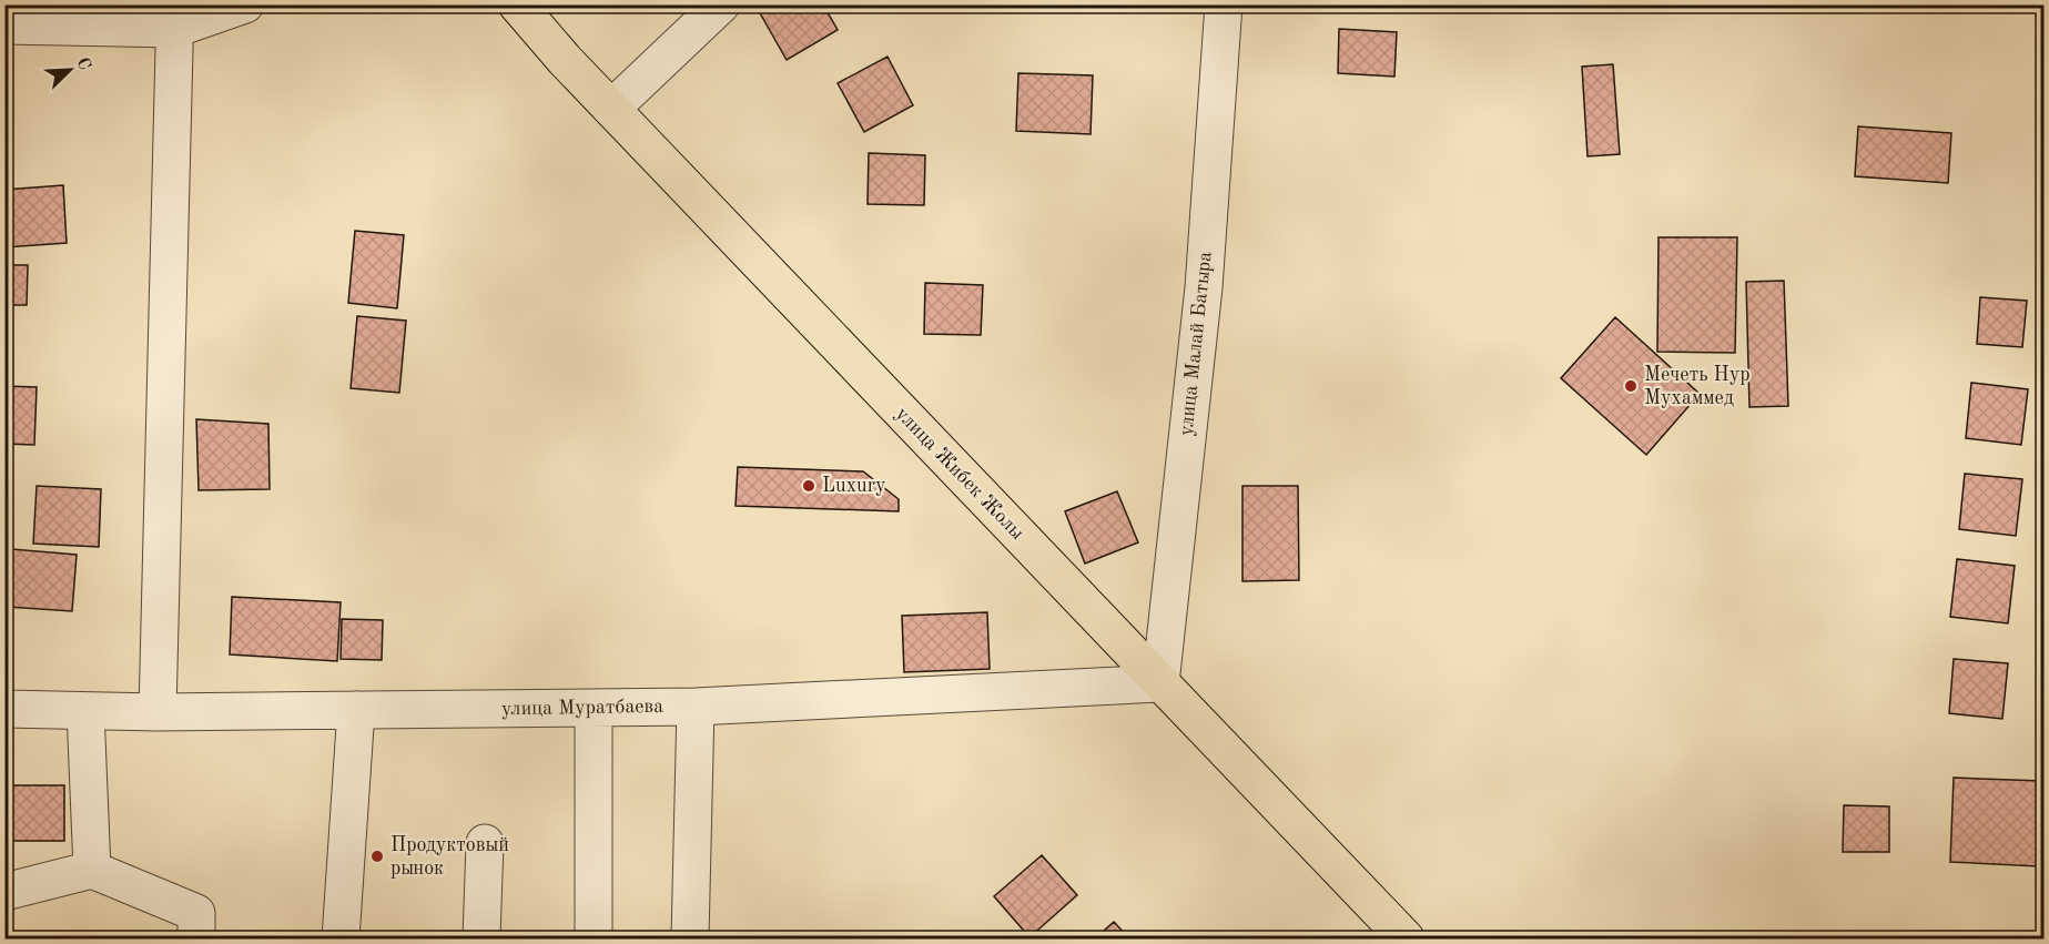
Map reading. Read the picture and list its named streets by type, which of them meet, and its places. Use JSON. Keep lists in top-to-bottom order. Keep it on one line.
{"streets":{"main road":["улица Жибек Жолы"],"street":["улица Малай Батыра","улица Муратбаева"]},"crossings":[["улица Малай Батыра","улица Жибек Жолы"],["улица Малай Батыра","улица Муратбаева"],["улица Жибек Жолы","улица Муратбаева"]],"places":["Мечеть Нур Мухаммед","Luxury","Продуктовый рынок"],"north":"top right"}
